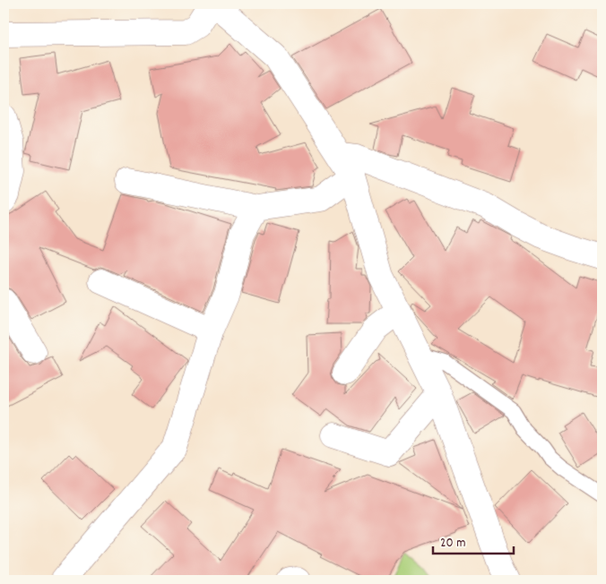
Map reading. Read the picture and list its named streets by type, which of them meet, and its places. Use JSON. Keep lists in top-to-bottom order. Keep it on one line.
{"scale_bar":"20 m"}
